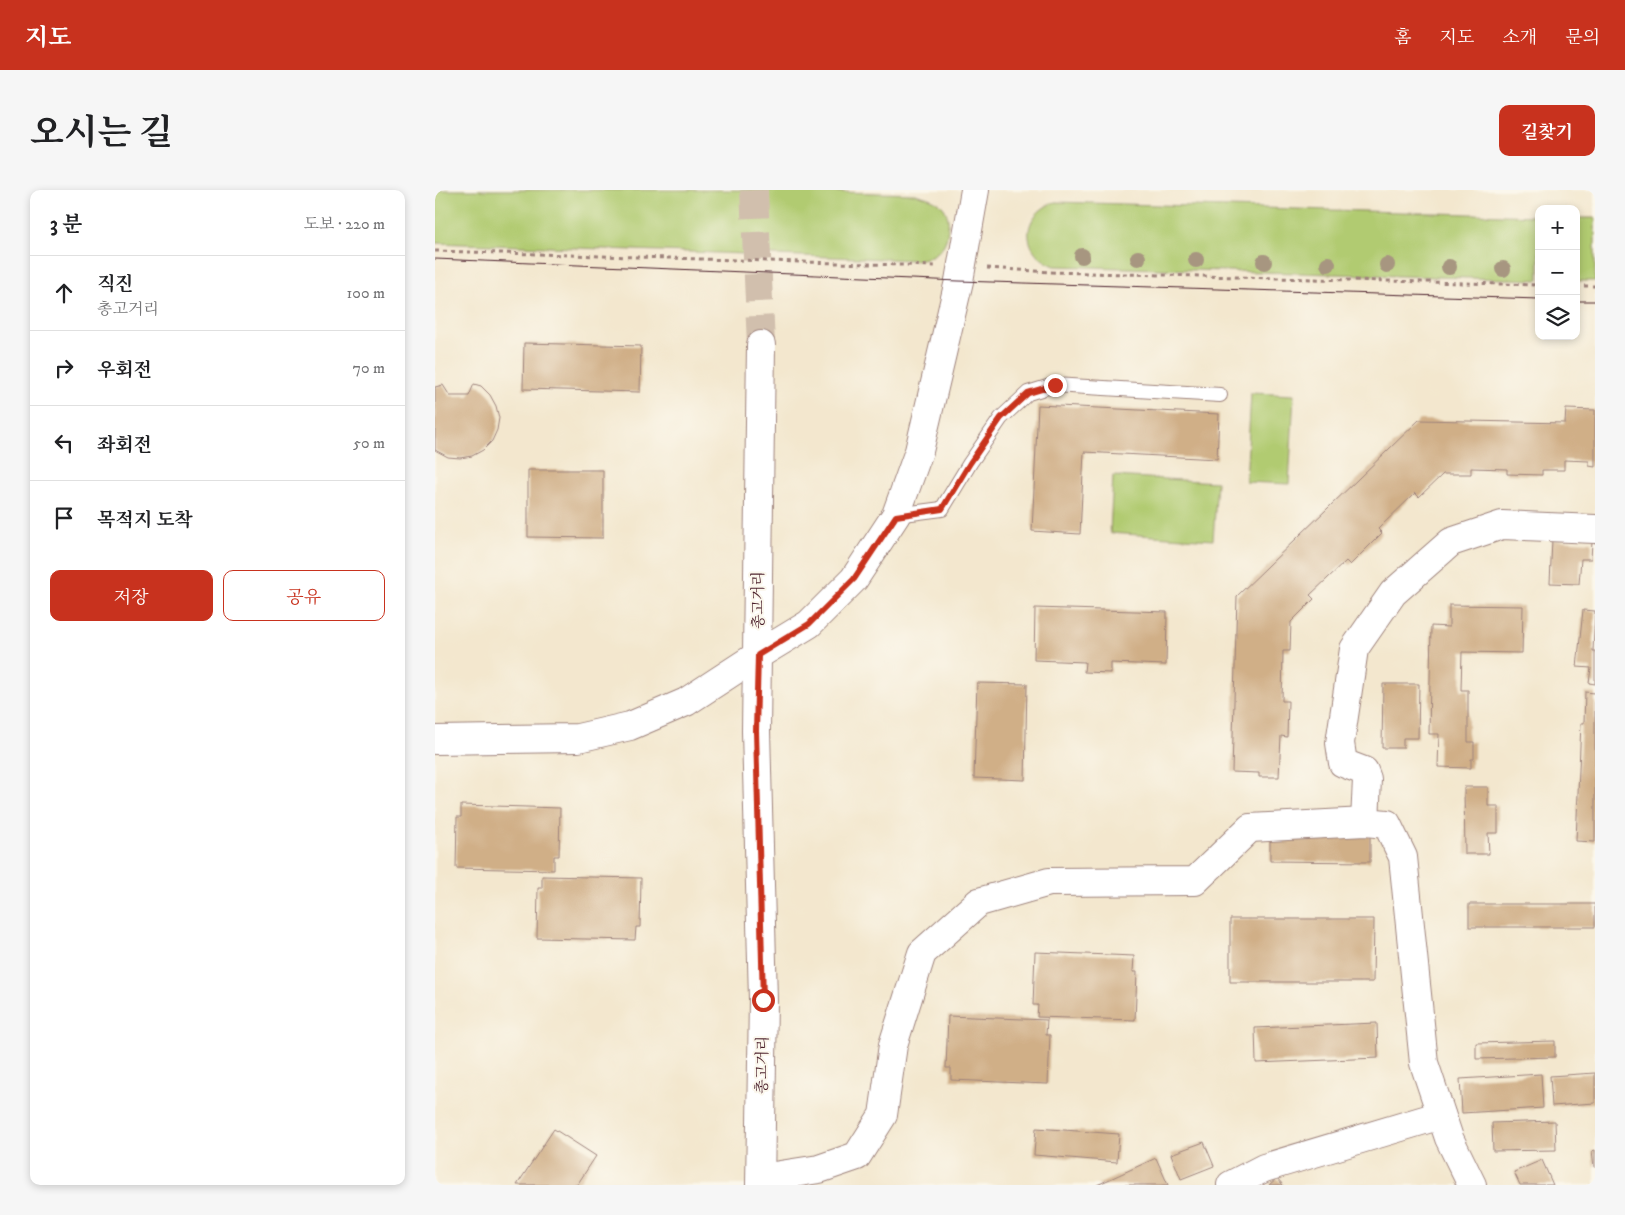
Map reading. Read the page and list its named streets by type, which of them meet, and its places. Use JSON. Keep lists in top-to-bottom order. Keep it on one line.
{"streets":{"street":["총고거리"]},"page":{"header":"지도","nav":["홈","지도","소개","문의"],"title":"오시는 길","buttons":["길찾기",["저장","공유"]],"heading":["3 분","도보 · 220 m"],"map_buttons":["+","−"],"list":[["직진","총고거리","100 m"],["우회전","70 m"],["좌회전","50 m"],"목적지 도착"]}}
